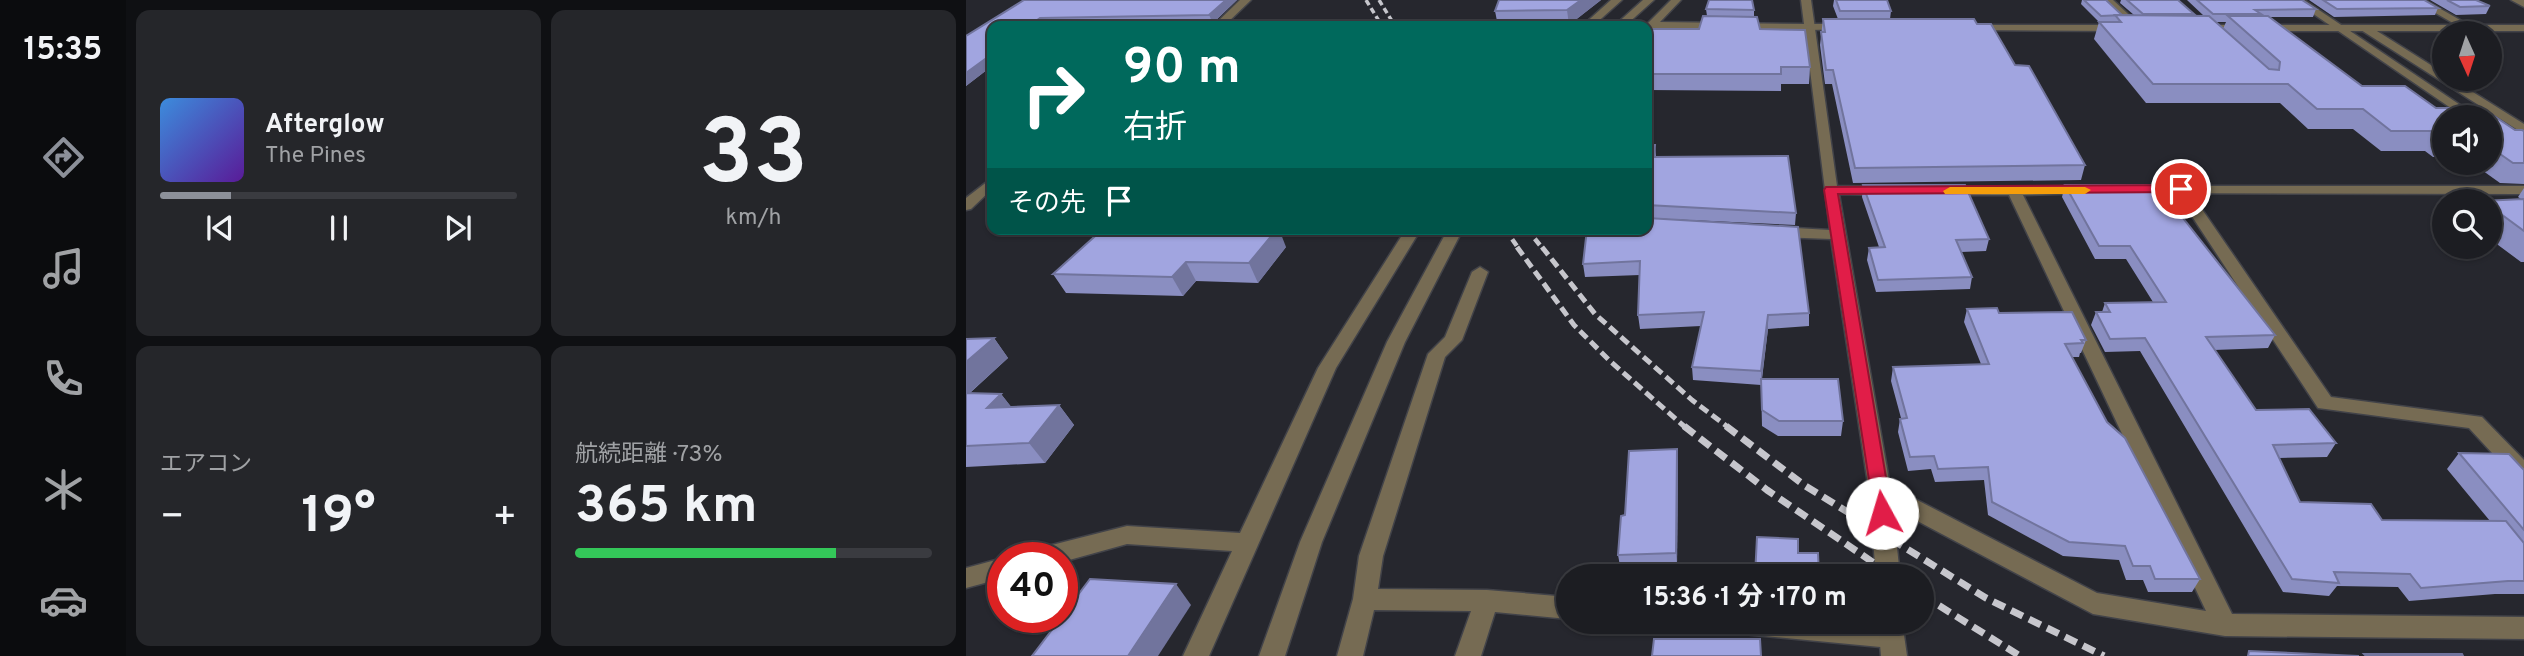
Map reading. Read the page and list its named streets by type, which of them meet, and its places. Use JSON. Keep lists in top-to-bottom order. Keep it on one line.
{"north":"bottom","page":{"tabs":"15:35","tile":[["33","km/h"],"エアコン",["航続距離 · 73%","365 km"]],"turn":["90 m","右折"],"song":["Afterglow","The Pines"],"then":"その先","heat":["−","19°","+"],"limit":"40","trip":"15:36 · 1 分 · 170 m"}}
